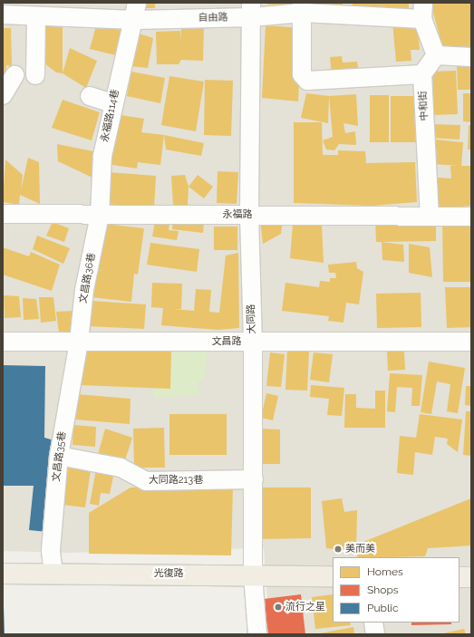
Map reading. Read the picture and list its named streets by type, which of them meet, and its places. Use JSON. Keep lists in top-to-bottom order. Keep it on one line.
{"streets":{"main road":["光復路"],"street":["自由路","中和街","永福路114巷","永福路","文昌路36巷","大同路","文昌路","文昌路35巷","大同路213巷"]},"crossings":[["自由路","永福路114巷"],["自由路","大同路"],["中和街","永福路"],["永福路114巷","永福路"],["永福路114巷","文昌路36巷"],["永福路","文昌路36巷"],["永福路","大同路"],["文昌路36巷","文昌路"],["文昌路36巷","文昌路35巷"],["大同路","文昌路"],["大同路","大同路213巷"],["大同路","光復路"],["文昌路","文昌路35巷"],["文昌路35巷","大同路213巷"],["文昌路35巷","光復路"]],"places":["美而美","流行之星"],"legend":["Homes","Shops","Public"]}
